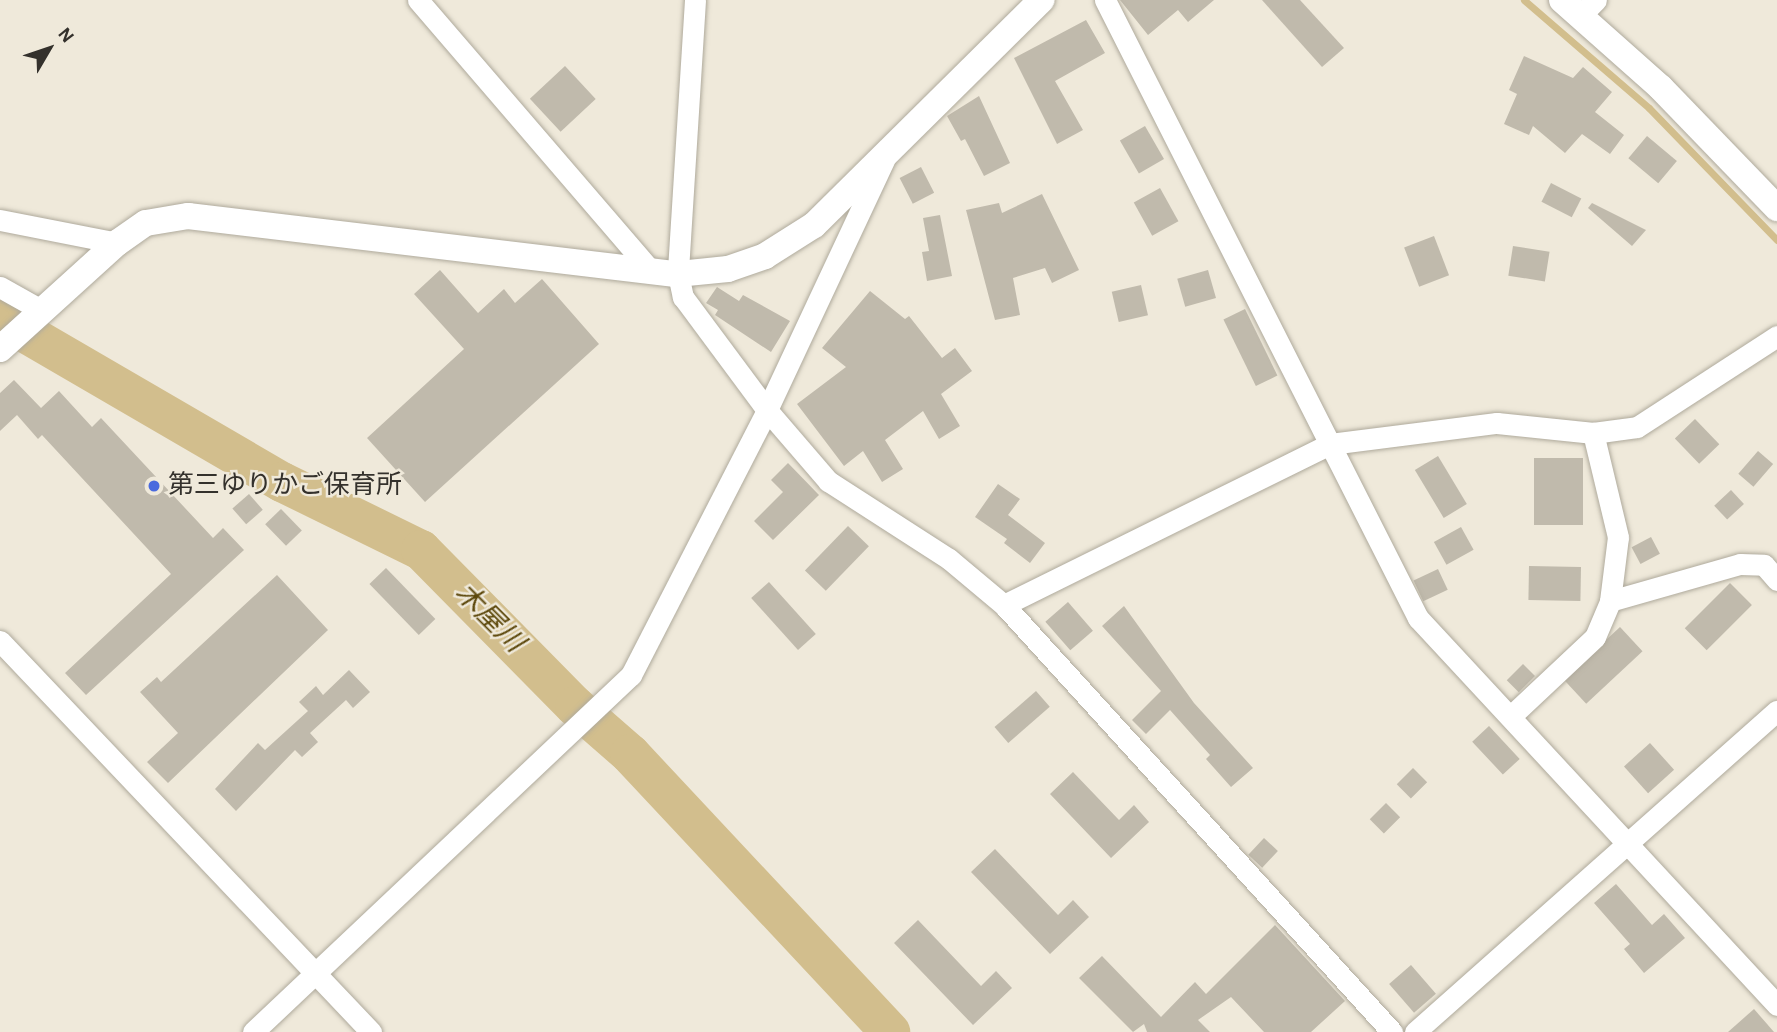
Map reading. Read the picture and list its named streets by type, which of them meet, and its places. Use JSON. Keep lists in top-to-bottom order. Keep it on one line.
{"water":["木屋川"],"places":["第三ゆりかご保育所"],"north":"top right"}
